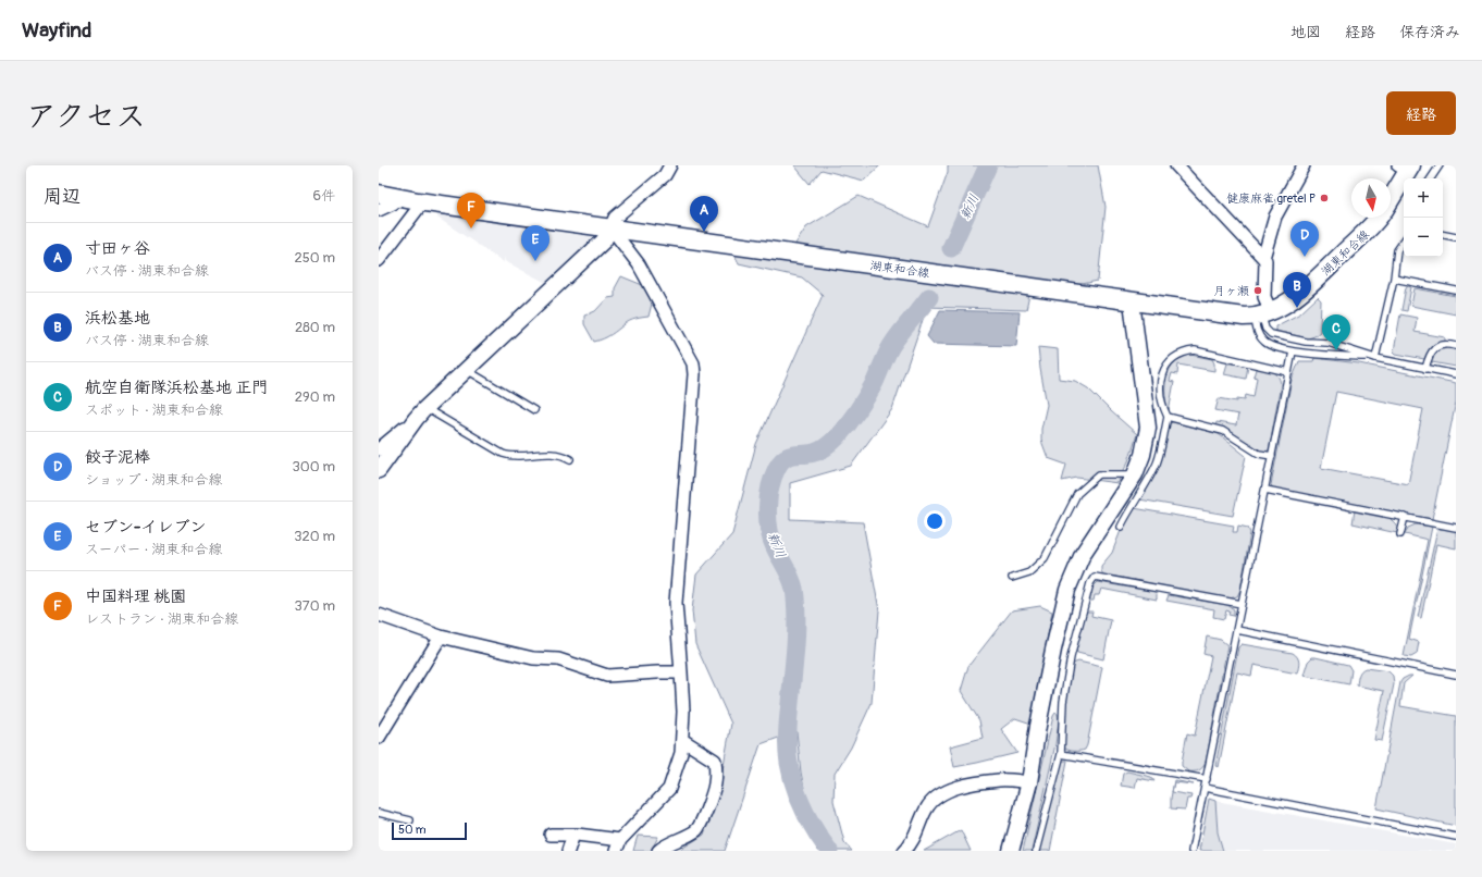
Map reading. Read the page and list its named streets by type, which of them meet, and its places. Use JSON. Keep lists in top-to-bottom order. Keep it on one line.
{"streets":{"main road":["湖東和合線"]},"water":["新川"],"places":["健康麻雀 gretel P","月ヶ瀬"],"scale_bar":"50 m","north":"bottom","page":{"header":"Wayfind","nav":["地図","経路","保存済み"],"title":"アクセス","buttons":"経路","heading":["周辺","6件"],"map_buttons":["+","−"],"pins":["F","A","D","E","B","C"],"list":[{"mark":"A","name":"寸田ヶ谷","note":"バス停 · 湖東和合線","value":"250 m"},{"mark":"B","name":"浜松基地","note":"バス停 · 湖東和合線","value":"280 m"},{"mark":"C","name":"航空自衛隊浜松基地 正門","note":"スポット · 湖東和合線","value":"290 m"},{"mark":"D","name":"餃子泥棒","note":"ショップ · 湖東和合線","value":"300 m"},{"mark":"E","name":"セブン-イレブン","note":"スーパー · 湖東和合線","value":"320 m"},{"mark":"F","name":"中国料理 桃園","note":"レストラン · 湖東和合線","value":"370 m"}],"scale":"50 m"}}
